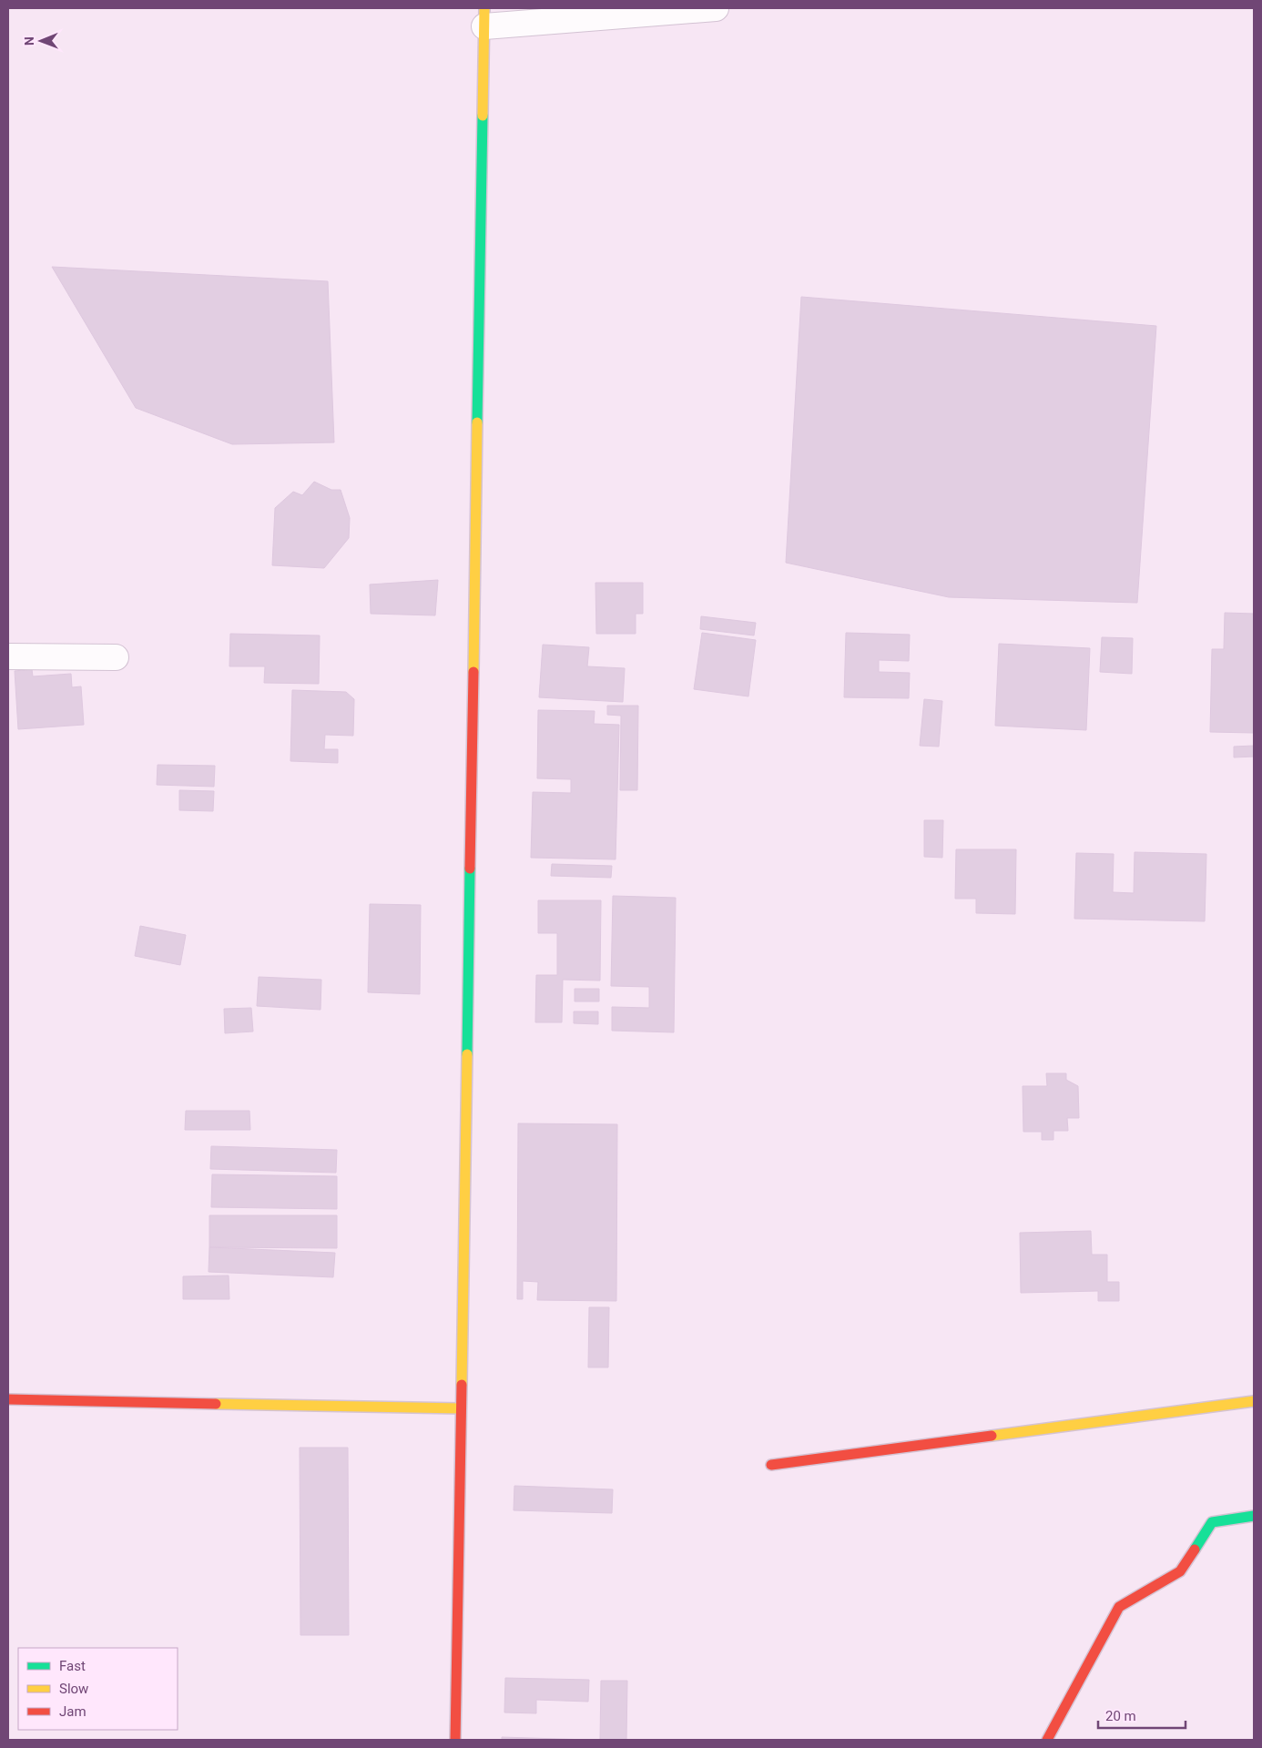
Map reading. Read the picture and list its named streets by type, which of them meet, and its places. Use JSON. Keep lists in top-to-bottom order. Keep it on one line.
{"legend":["Fast","Slow","Jam"],"scale_bar":"20 m","north":"left"}
